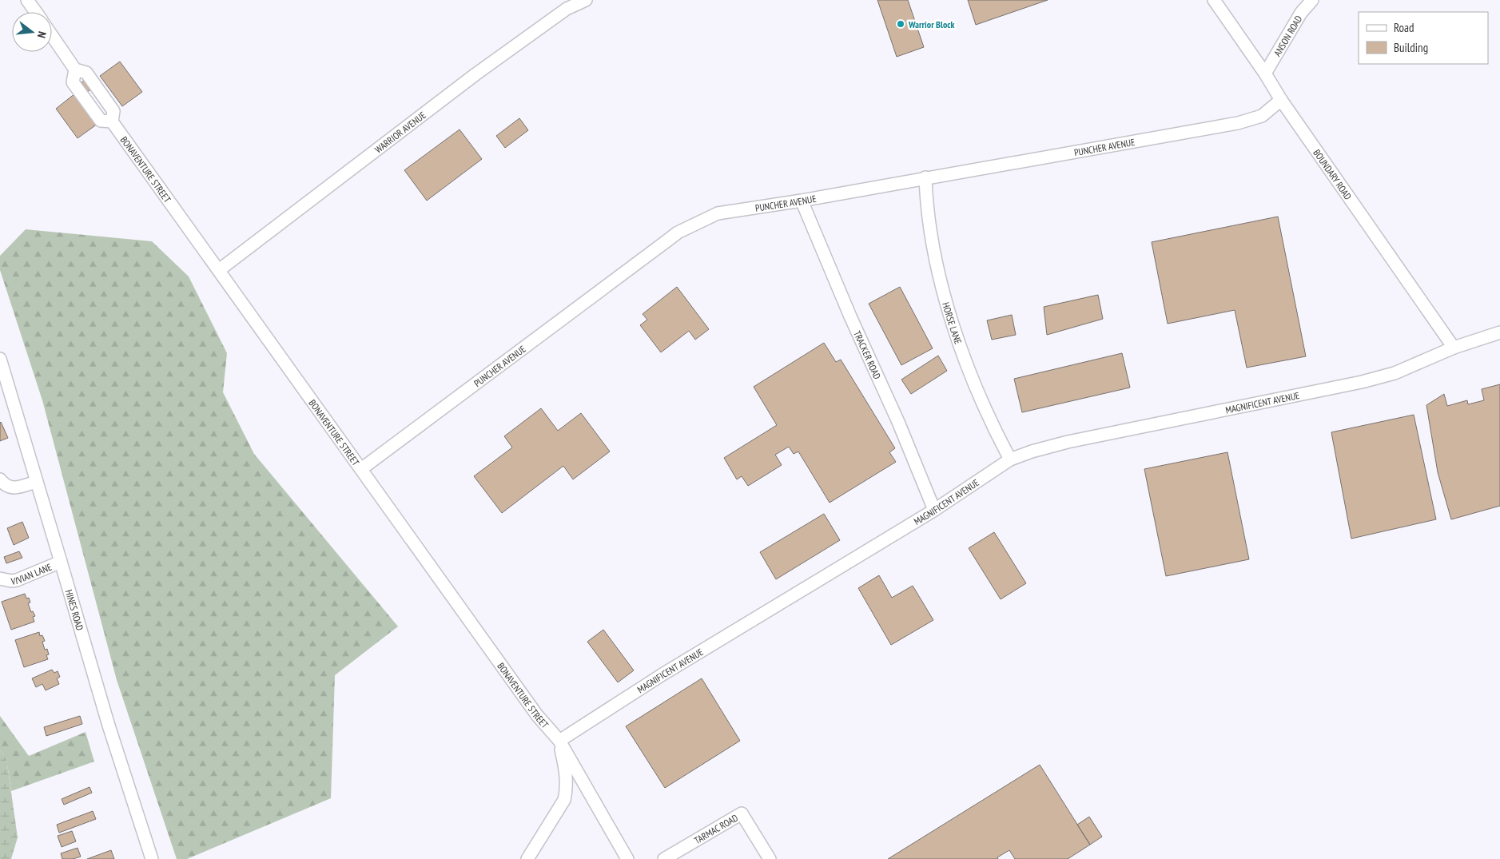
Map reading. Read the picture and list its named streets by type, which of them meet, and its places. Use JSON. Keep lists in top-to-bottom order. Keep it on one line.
{"streets":{"street":["ANSON ROAD","WARRIOR AVENUE","PUNCHER AVENUE","BONAVENTURE STREET","BOUNDARY ROAD","HORSE LANE","TRACKER ROAD","MAGNIFICENT AVENUE","VIVIAN LANE","HINES ROAD","TARMAC ROAD"]},"crossings":[["ANSON ROAD","BOUNDARY ROAD"],["WARRIOR AVENUE","BONAVENTURE STREET"],["PUNCHER AVENUE","BONAVENTURE STREET"],["PUNCHER AVENUE","BOUNDARY ROAD"],["PUNCHER AVENUE","HORSE LANE"],["PUNCHER AVENUE","TRACKER ROAD"],["BONAVENTURE STREET","MAGNIFICENT AVENUE"],["BOUNDARY ROAD","MAGNIFICENT AVENUE"],["HORSE LANE","MAGNIFICENT AVENUE"],["TRACKER ROAD","MAGNIFICENT AVENUE"],["VIVIAN LANE","HINES ROAD"]],"places":["Warrior Block"],"legend":["Road","Building"],"north":"right"}
